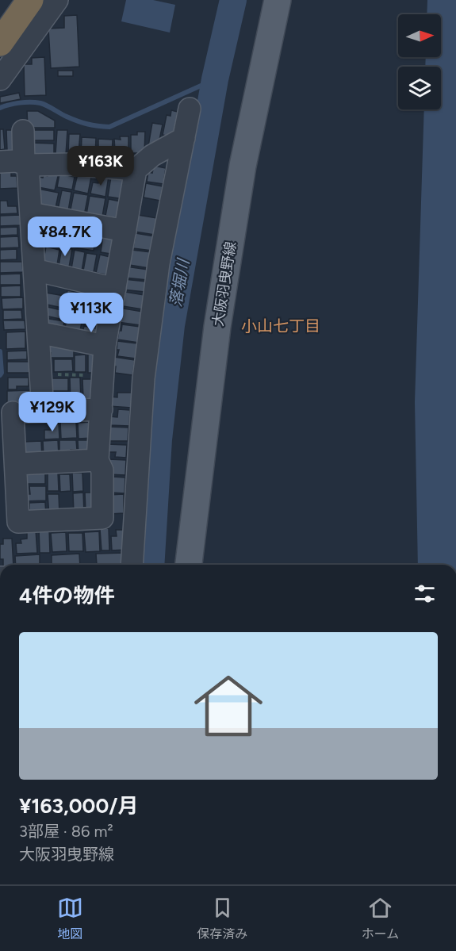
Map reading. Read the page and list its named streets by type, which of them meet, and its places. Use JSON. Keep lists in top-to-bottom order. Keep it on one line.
{"streets":{"main road":["大阪羽曳野線"]},"districts":["小山七丁目"],"water":["落堀川"],"north":"right","page":{"price":["¥163K","¥84.7K","¥113K","¥129K"],"heading":"4件の物件","list":[{"name":"¥163,000/月","note":"3部屋 · 86 m² · 大阪羽曳野線"}],"tabs":["地図","保存済み","ホーム"]}}
